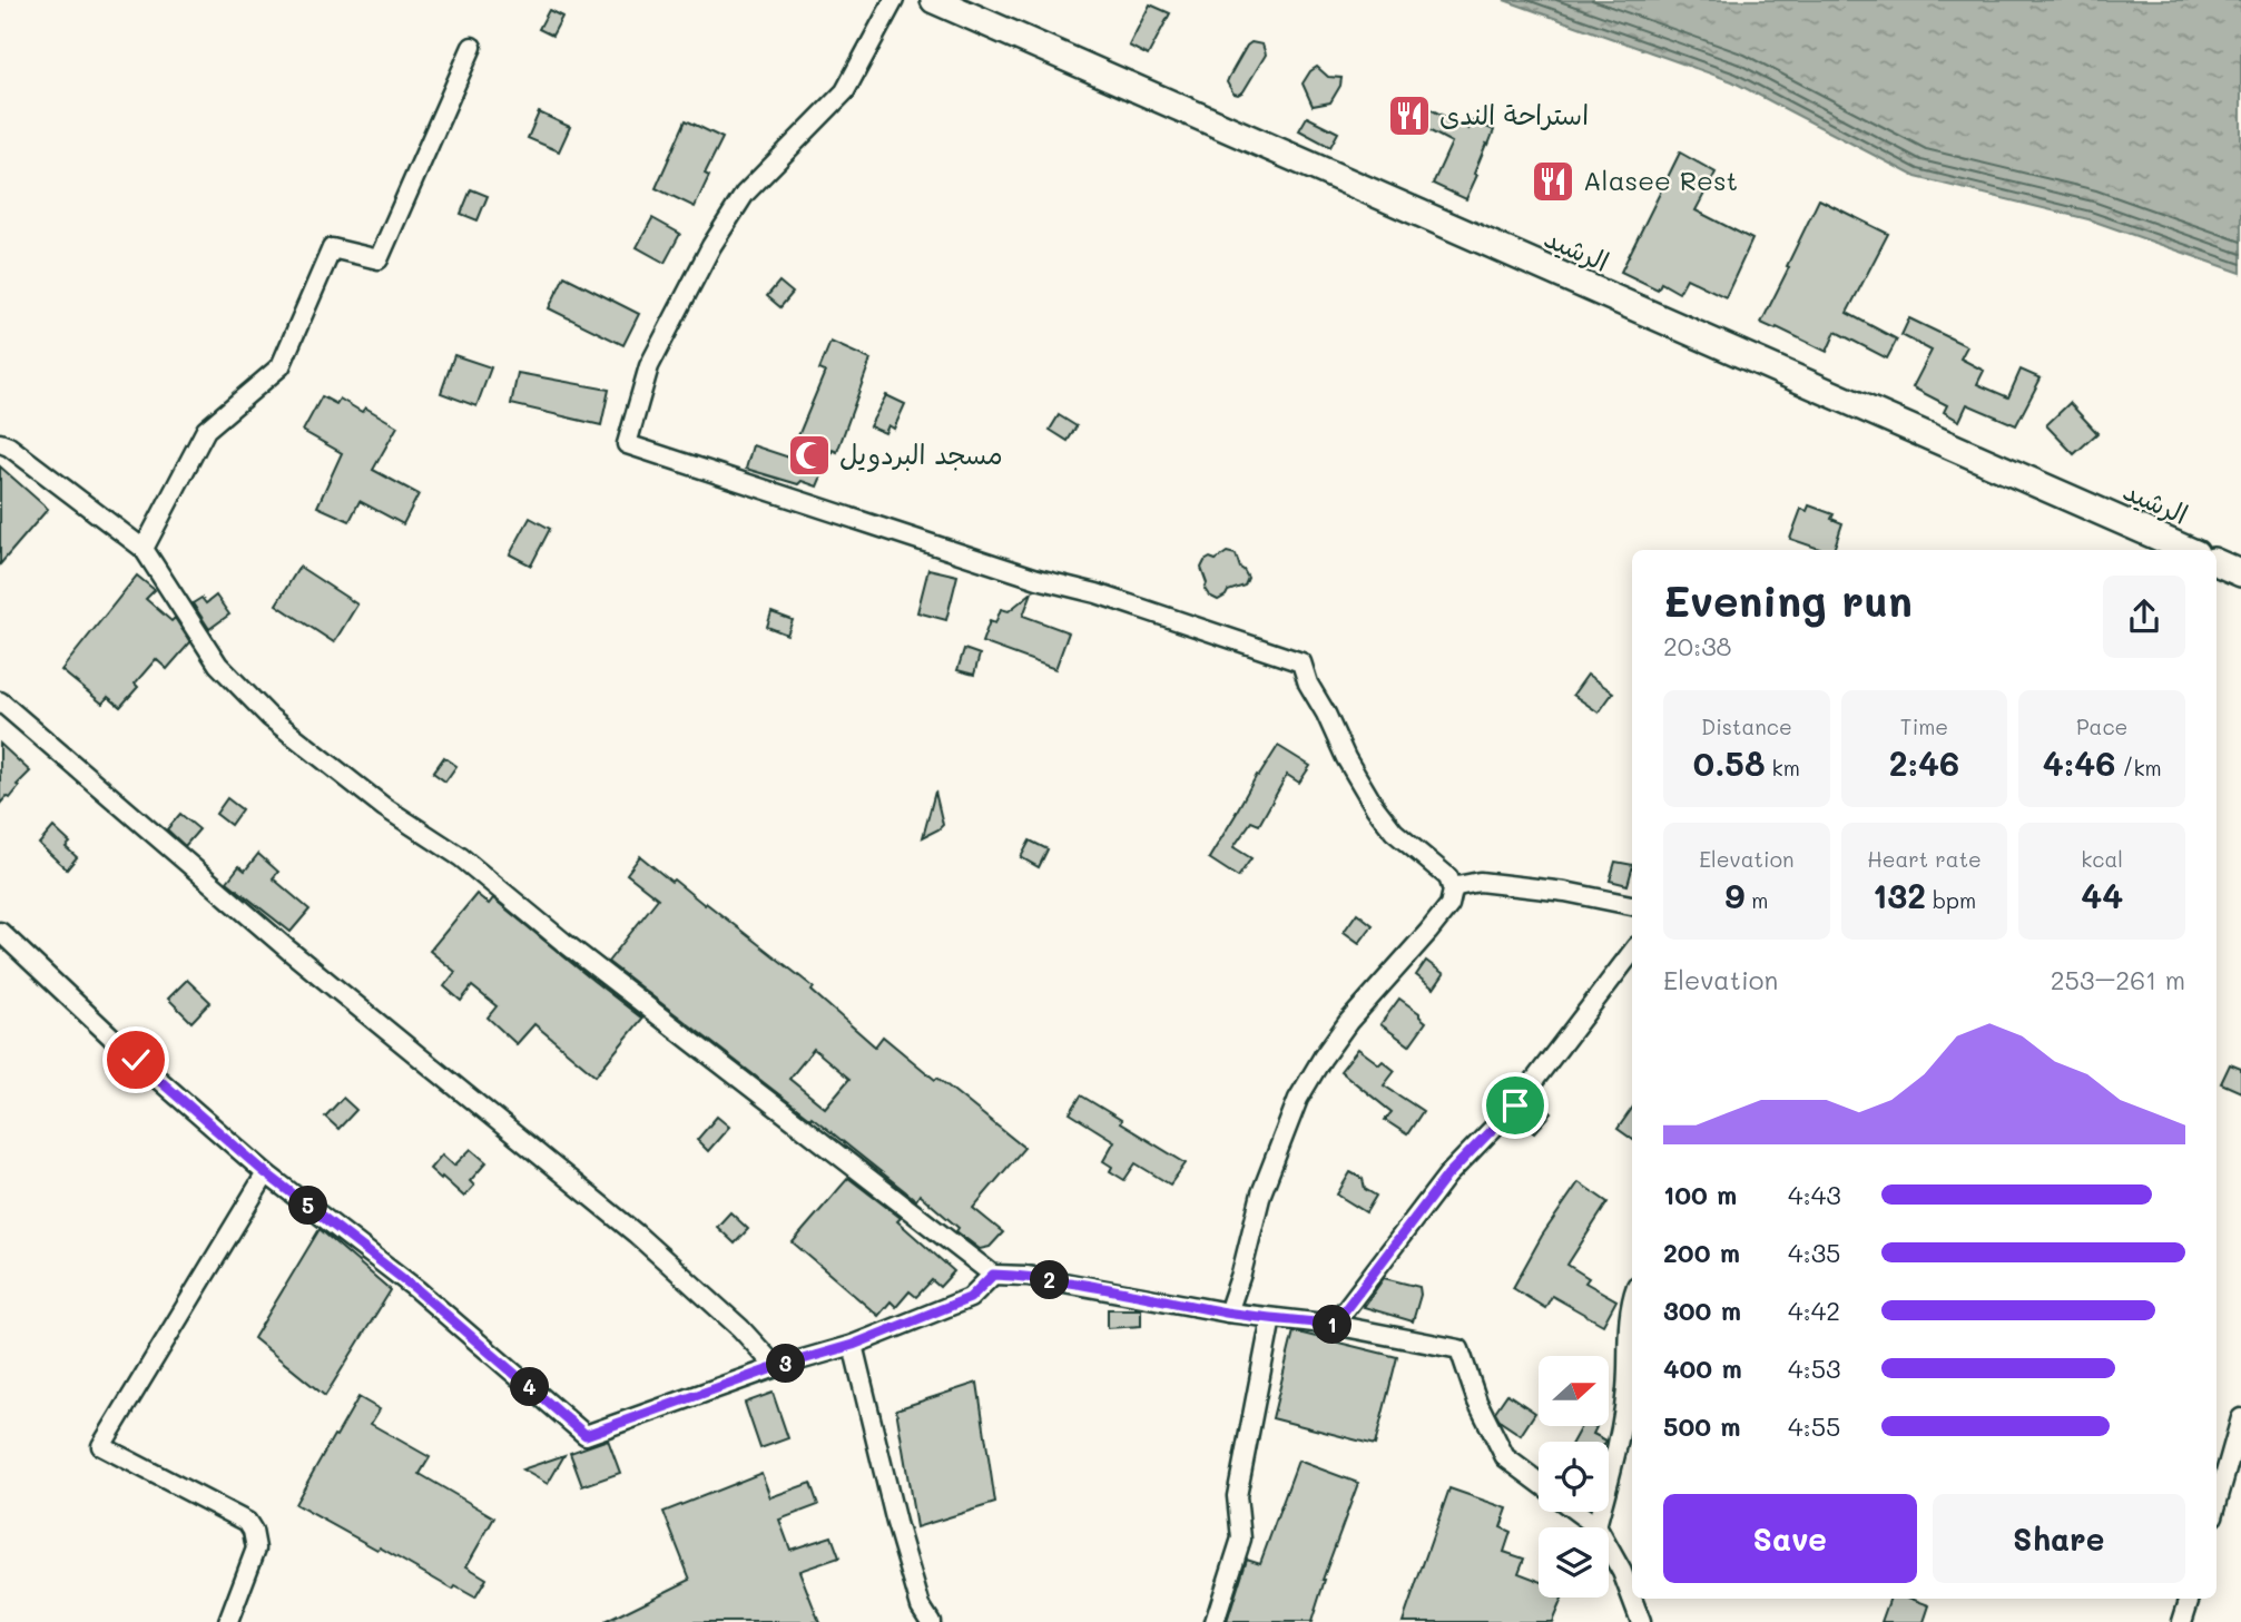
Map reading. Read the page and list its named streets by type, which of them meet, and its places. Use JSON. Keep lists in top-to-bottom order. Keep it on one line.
{"streets":{"main road":["الرشيد"]},"places":{"restaurant":["استراحة الندى","Alasee Rest"],"mosque":["مسجد البردويل"]},"north":"right","page":{"heading":["Evening run","20:38"],"stats":[["Distance","0.58 km"],["Time","2:46"],["Pace","4:46 /km"],["Elevation","9 m"],["Heart rate","132 bpm"],["kcal","44"]],"chart":["Elevation","253–261 m"],"list":[{"name":"100 m","note":"4:43"},{"name":"200 m","note":"4:35"},{"name":"300 m","note":"4:42"},{"name":"400 m","note":"4:53"},{"name":"500 m","note":"4:55"}],"pins":["5","2","1","3","4"],"buttons":["Save","Share"]}}
